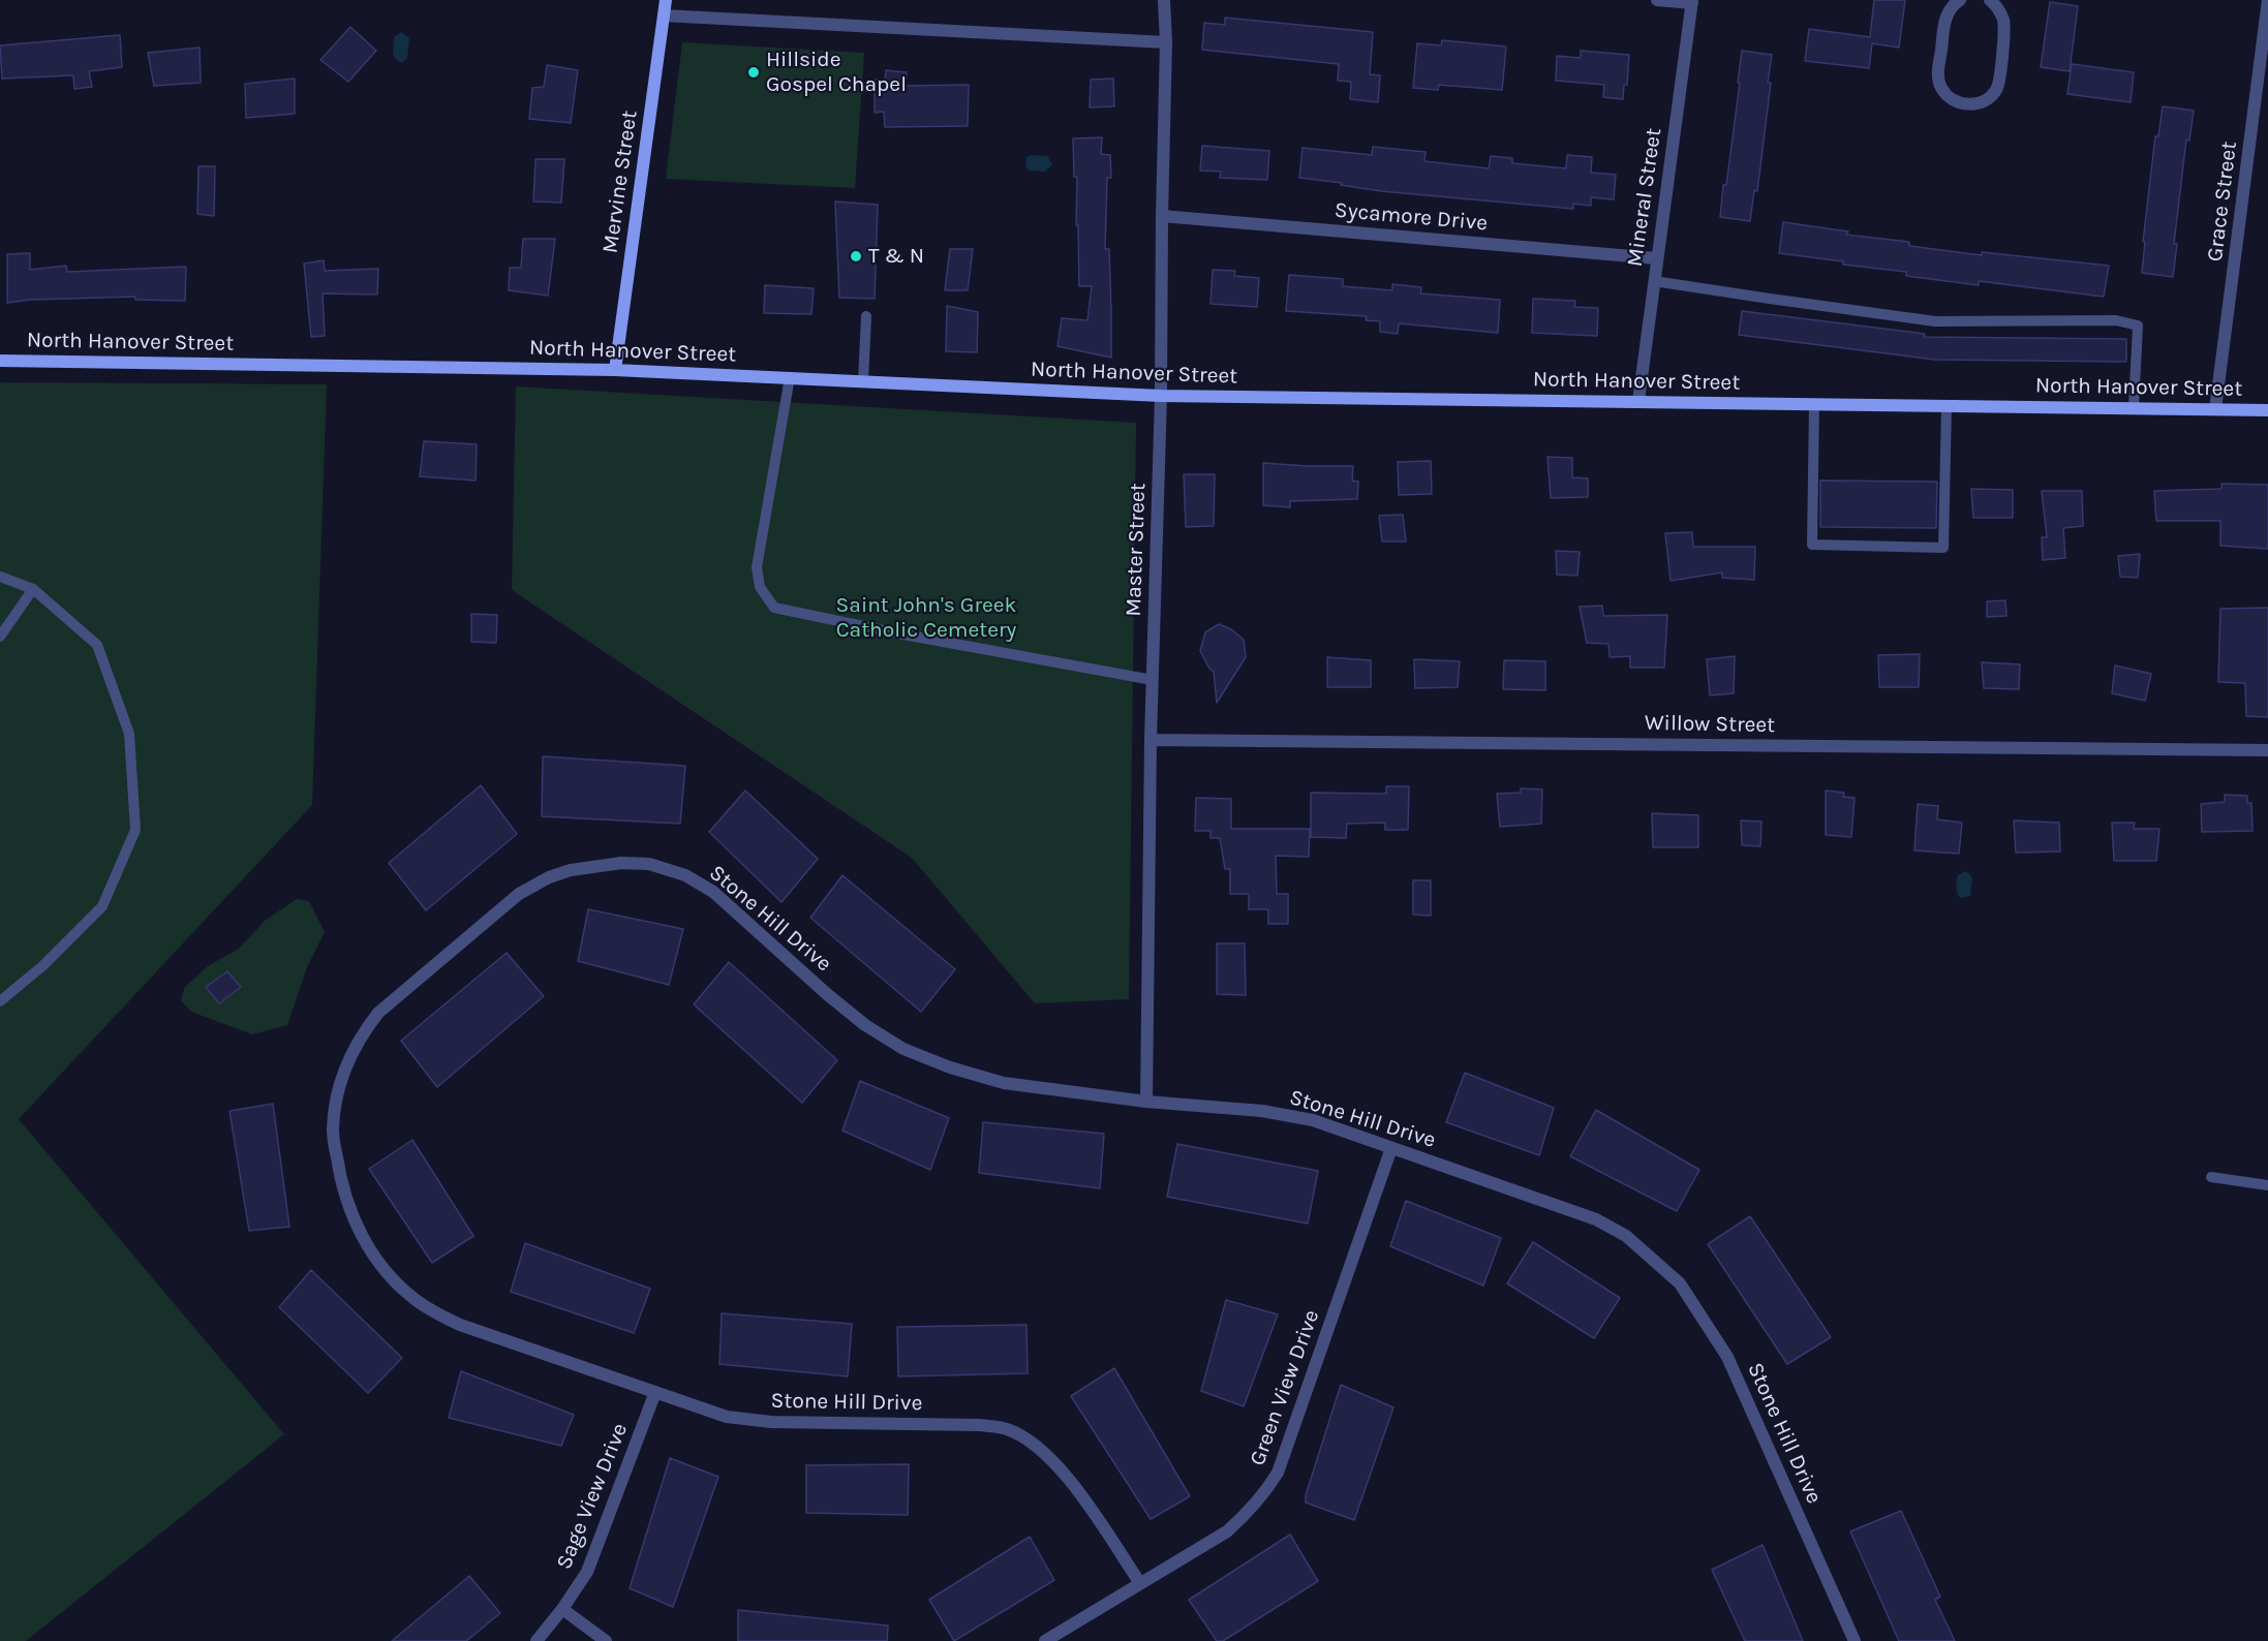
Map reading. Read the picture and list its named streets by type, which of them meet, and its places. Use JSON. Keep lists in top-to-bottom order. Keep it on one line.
{"streets":{"street":["Mervine Street","Mineral Street","Grace Street","Sycamore Drive","North Hanover Street","Master Street","Willow Street","Stone Hill Drive","Green View Drive","Sage View Drive"]},"crossings":[["Mervine Street","North Hanover Street"],["Mineral Street","Sycamore Drive"],["Mineral Street","North Hanover Street"],["Grace Street","North Hanover Street"],["Sycamore Drive","Master Street"],["North Hanover Street","Master Street"],["Master Street","Willow Street"],["Master Street","Stone Hill Drive"],["Stone Hill Drive","Green View Drive"],["Stone Hill Drive","Sage View Drive"]],"parks":["Saint John's Greek Catholic Cemetery"],"places":["Hillside Gospel Chapel","T & N"]}
